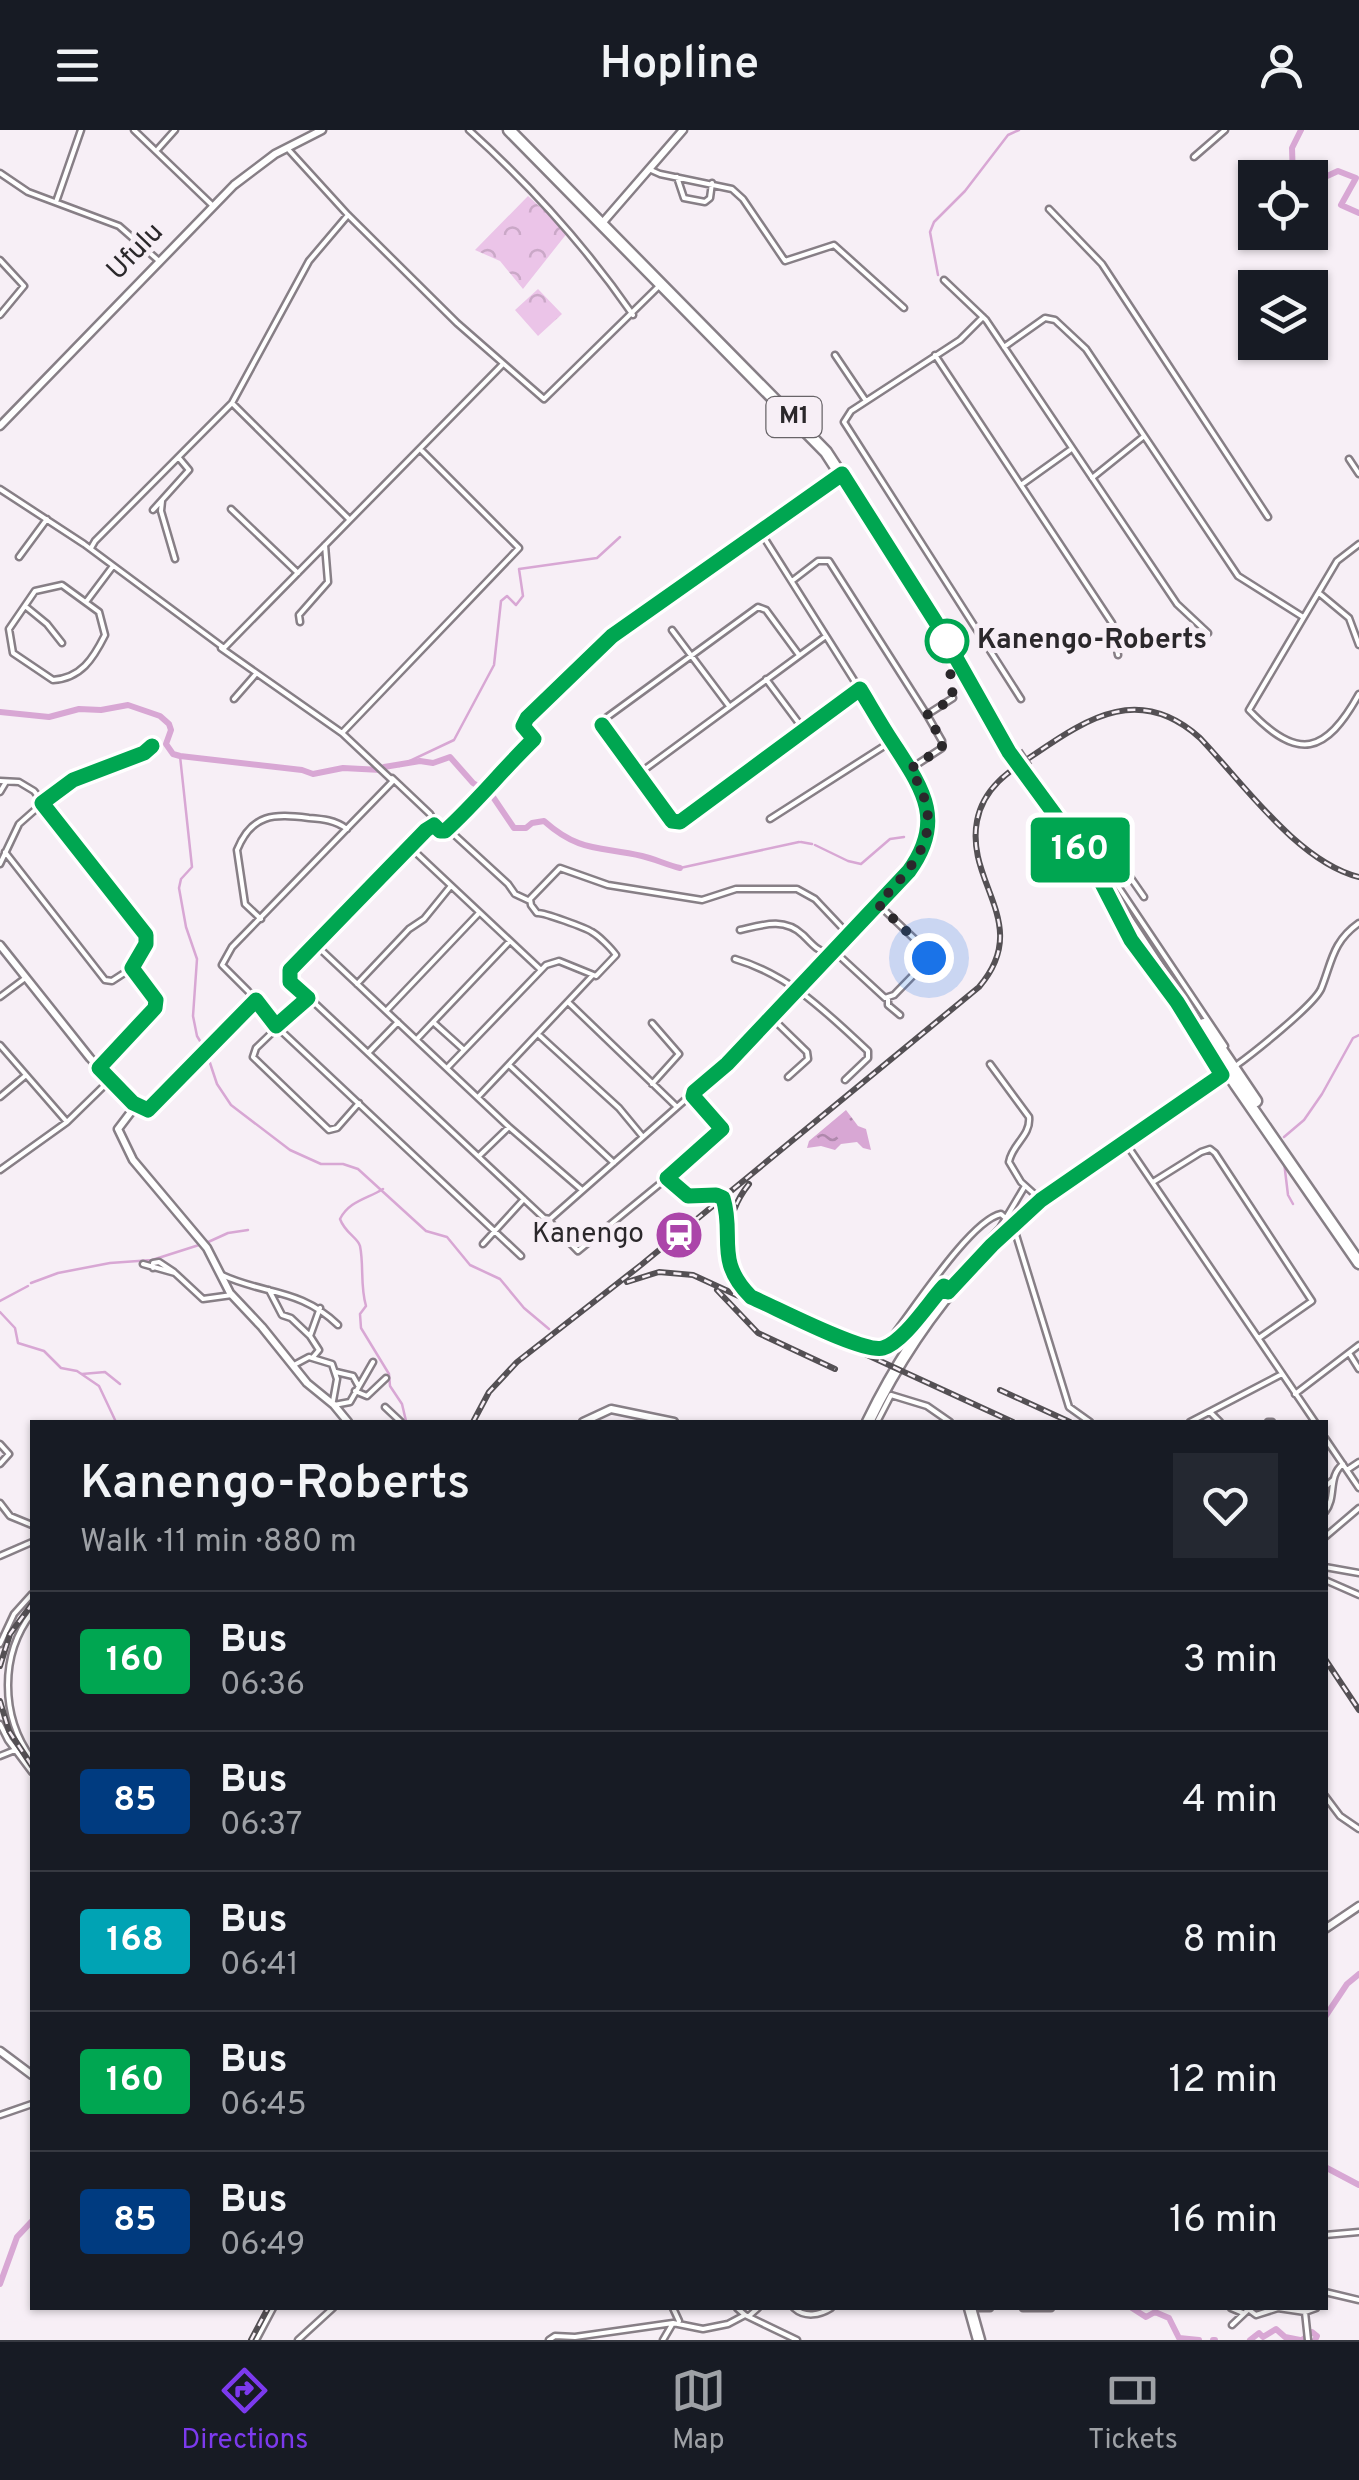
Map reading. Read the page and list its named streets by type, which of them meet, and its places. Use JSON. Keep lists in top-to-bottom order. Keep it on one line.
{"streets":{"highway":["M1"],"street":["Ufulu"]},"places":{"other":["Kanengo-Roberts"],"station":["Kanengo"]},"lines":["bus line 160"],"page":{"header":"Hopline","on_map":"160","heading":["Kanengo-Roberts","Walk · 11 min · 880 m"],"list":[{"mark":"160","name":"Bus","note":"06:36","value":"3 min"},{"mark":"85","name":"Bus","note":"06:37","value":"4 min"},{"mark":"168","name":"Bus","note":"06:41","value":"8 min"},{"mark":"160","name":"Bus","note":"06:45","value":"12 min"},{"mark":"85","name":"Bus","note":"06:49","value":"16 min"}],"tabs":["Directions","Map","Tickets"]}}
